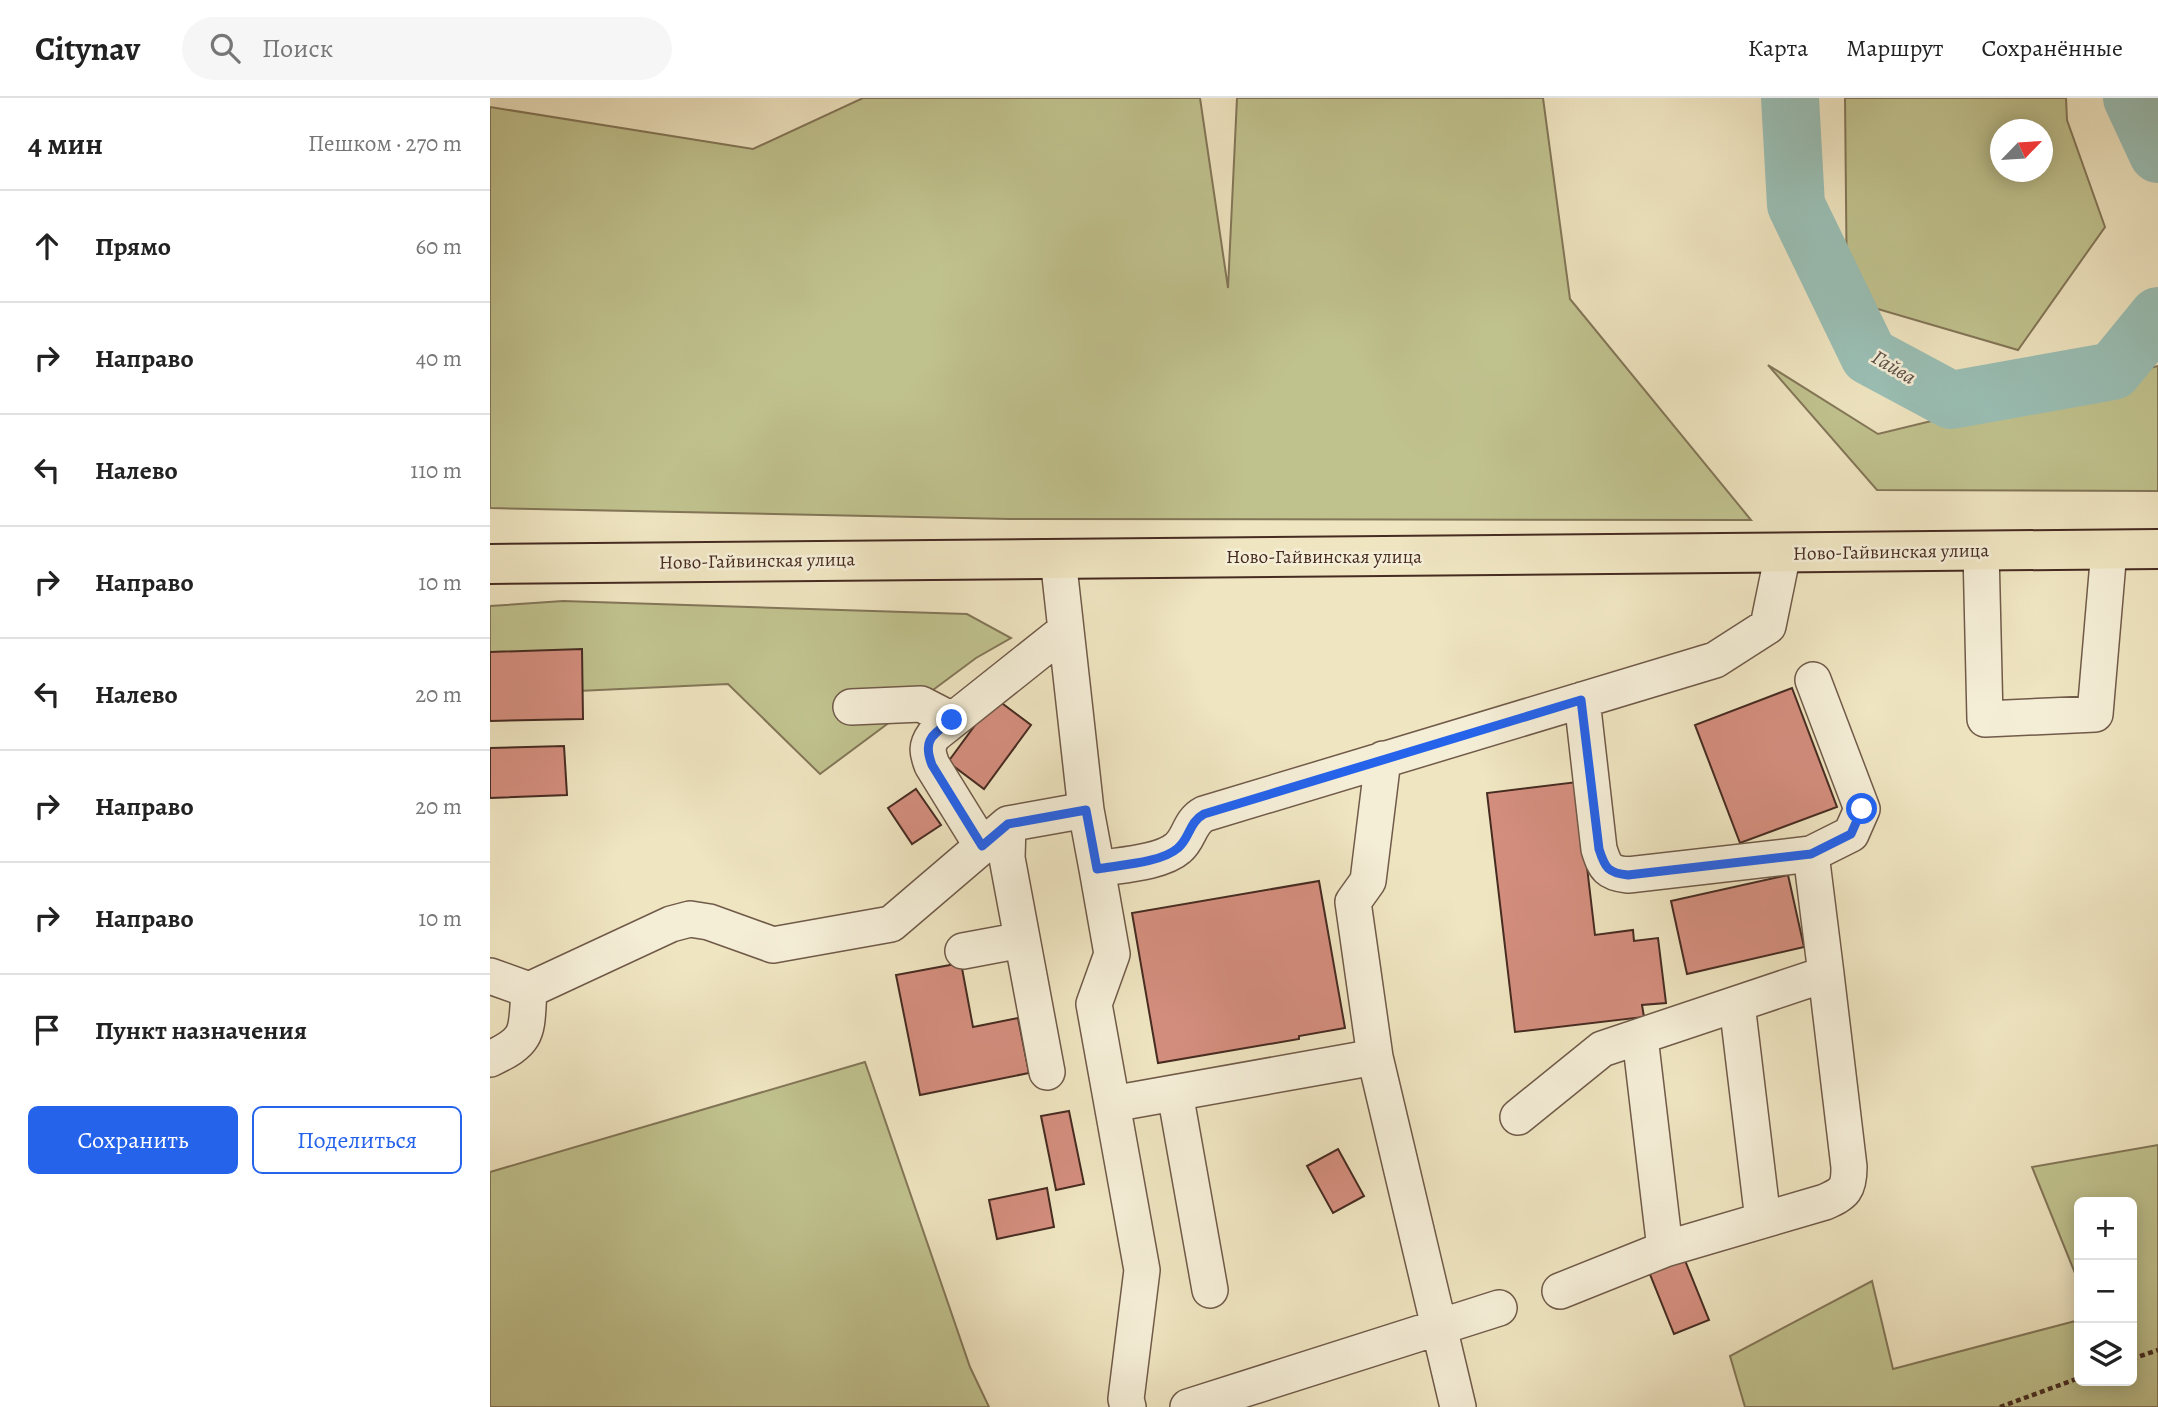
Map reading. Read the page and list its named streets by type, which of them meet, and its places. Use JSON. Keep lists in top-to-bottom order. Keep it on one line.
{"streets":{"main road":["Ново-Гайвинская улица"]},"water":["Гайва"],"north":"top right","page":{"header":"Citynav","search":"Поиск","nav":["Карта","Маршрут","Сохранённые"],"heading":["4 мин","Пешком · 270 m"],"list":[["Прямо","60 m"],["Направо","40 m"],["Налево","110 m"],["Направо","10 m"],["Налево","20 m"],["Направо","20 m"],["Направо","10 m"],"Пункт назначения"],"buttons":["Сохранить","Поделиться"],"map_buttons":["+","−"]}}
